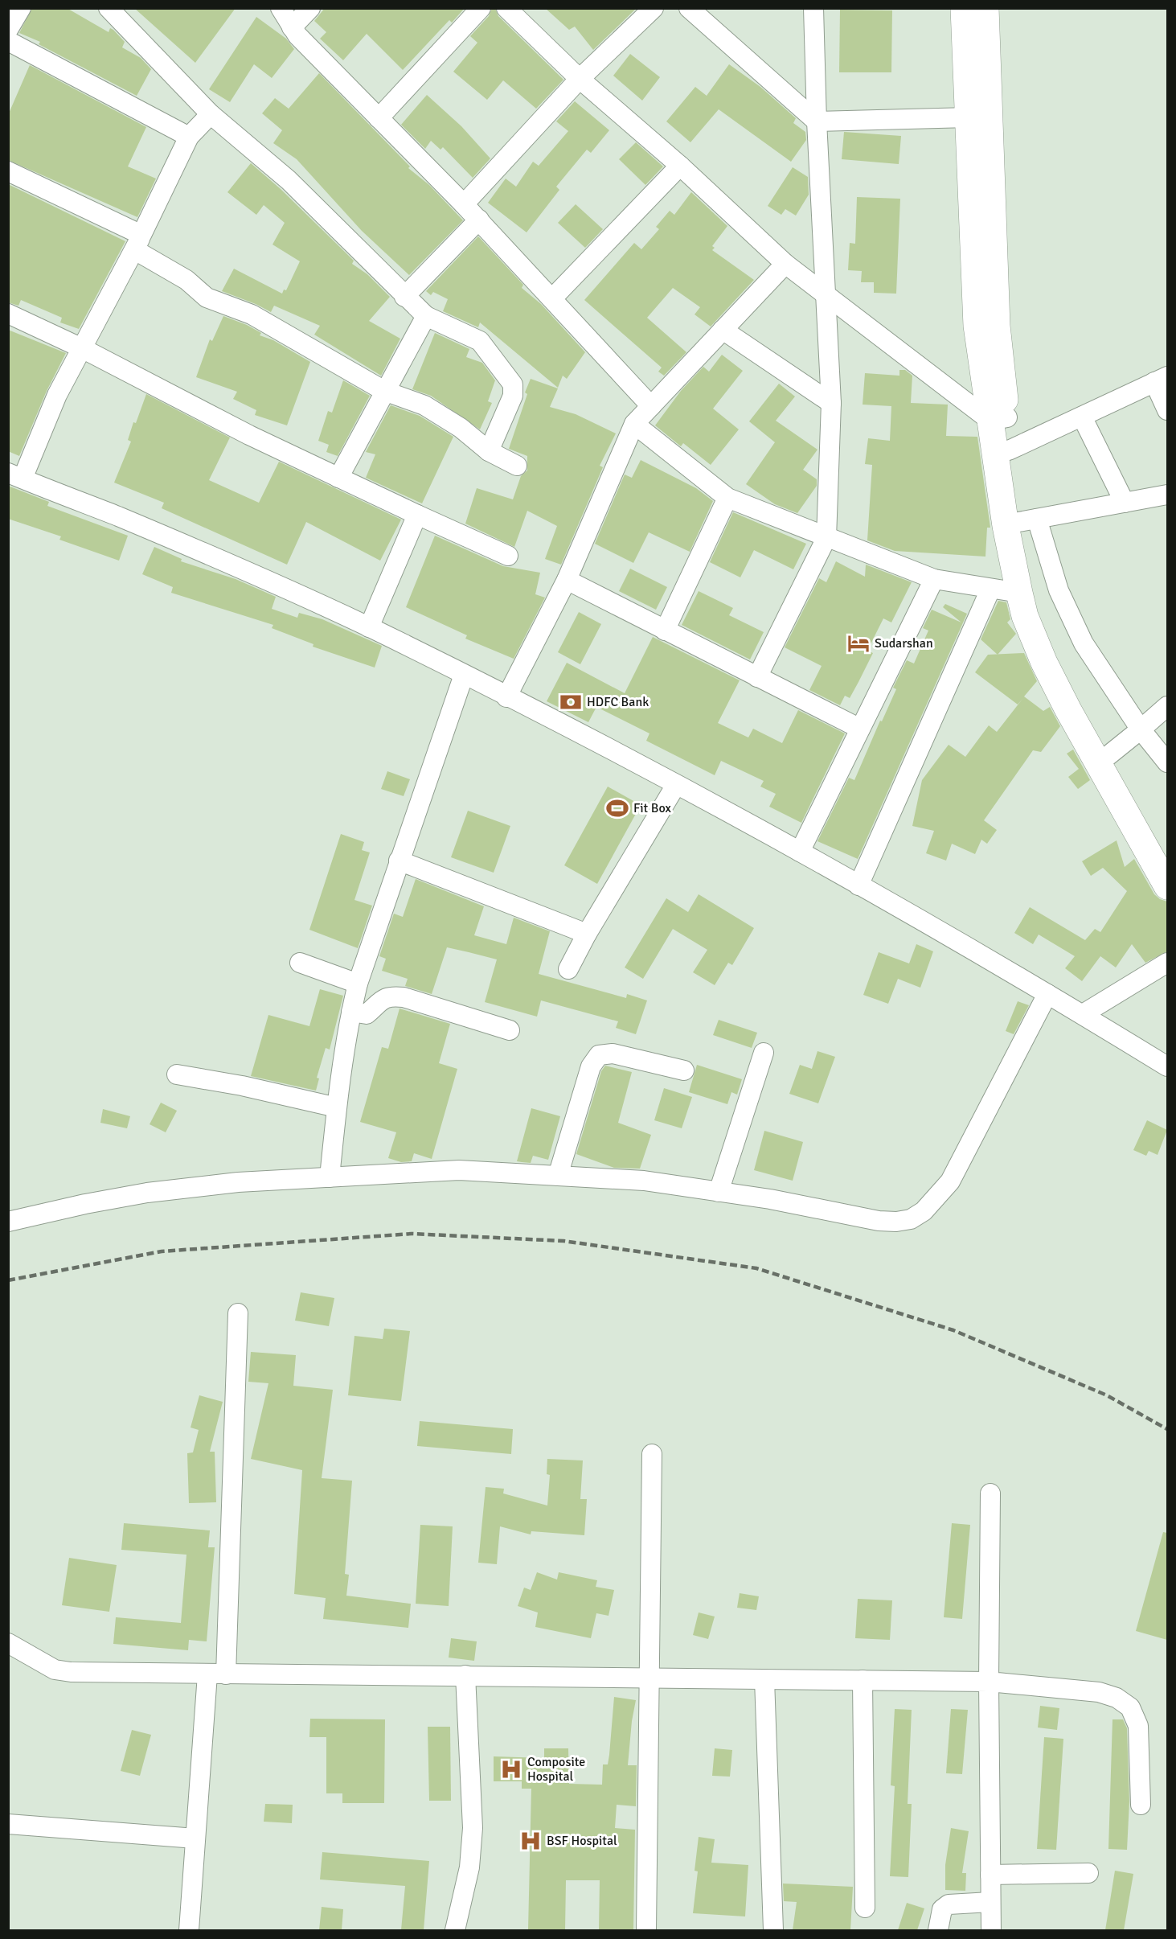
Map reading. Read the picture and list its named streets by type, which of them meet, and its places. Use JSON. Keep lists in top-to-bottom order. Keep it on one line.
{"places":{"hotel":["Sudarshan"],"bank":["HDFC Bank"],"sports":["Fit Box"],"hospital":["Composite Hospital","BSF Hospital"]}}
